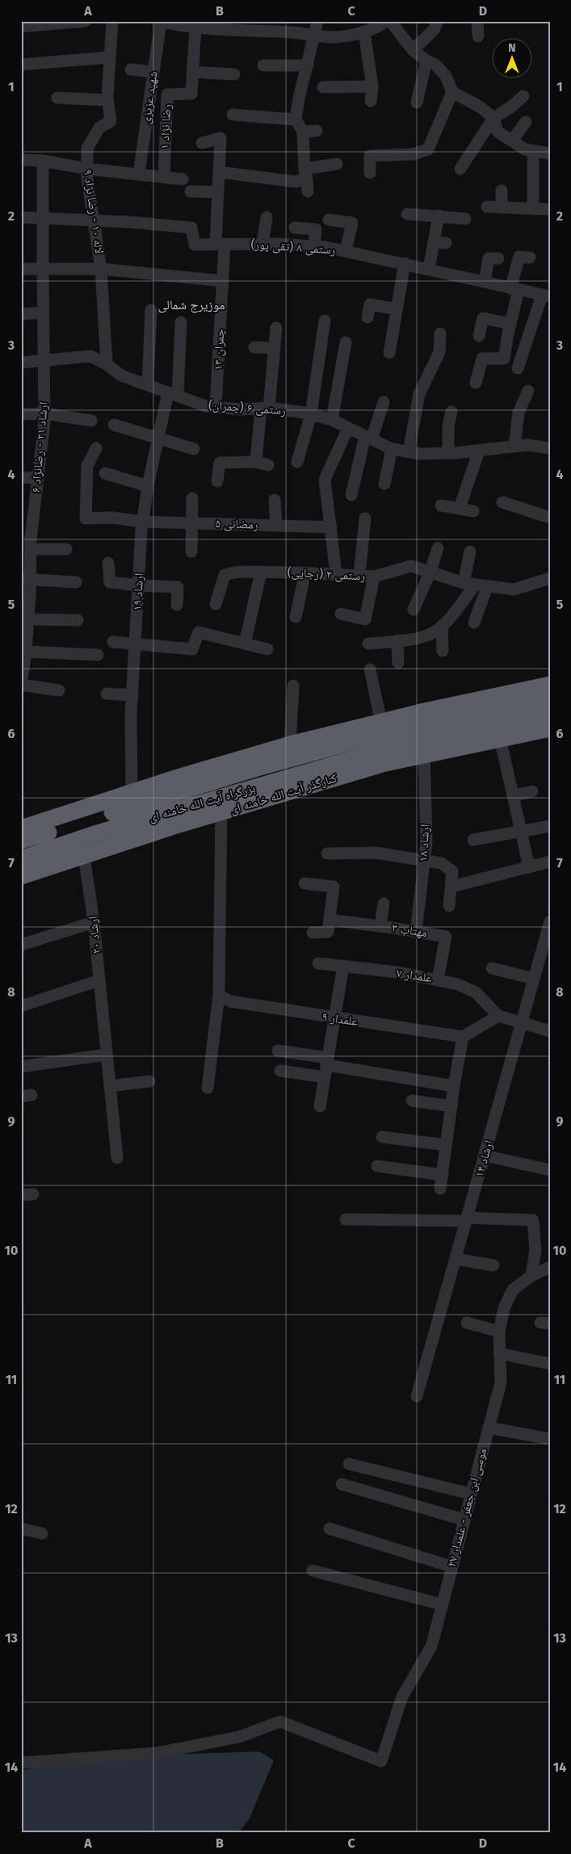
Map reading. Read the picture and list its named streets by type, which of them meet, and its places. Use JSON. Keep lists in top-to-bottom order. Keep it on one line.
{"streets":{"highway":["کنارگذر آیت الله خامنه ای","بزرگراه آیت الله خامنه ای"],"street":["شهید عزیزی","رضا نژاد ۱","لاله ۱۰ - رضا نژاد ۹","رستمی ۸ (تقی پور)","چمران ۱۳","رستمی ۶ (چمران)","ارشاد ۲۱ - رضانژاد ۶","رمضانی ۵","رستمی ۲ (رجایی)","ارشاد ۱۹","ارشاد ۱۸","مهتاب ۳","ارشاد ۲۰","علمدار ۷","علمدار ۹","ارشاد ۱۴","موسی ابن جعفر - علمدار ۲۷"]},"crossings":[["لاله ۱۰ - رضا نژاد ۹","رستمی ۸ (تقی پور)"],["لاله ۱۰ - رضا نژاد ۹","رستمی ۶ (چمران)"],["رستمی ۸ (تقی پور)","چمران ۱۳"],["چمران ۱۳","رستمی ۶ (چمران)"],["رستمی ۶ (چمران)","ارشاد ۲۱ - رضانژاد ۶"],["رستمی ۶ (چمران)","ارشاد ۱۹"],["رمضانی ۵","ارشاد ۱۹"],["کنارگذر آیت الله خامنه ای","بزرگراه آیت الله خامنه ای"],["کنارگذر آیت الله خامنه ای","ارشاد ۱۸"],["کنارگذر آیت الله خامنه ای","ارشاد ۲۰"],["ارشاد ۱۸","مهتاب ۳"],["مهتاب ۳","علمدار ۷"]],"districts":["موزیرج شمالی"],"north":"top","grid":{"columns":["A","B","C","D"],"rows":["1","2","3","4","5","6","7","8","9","10","11","12","13","14"]}}
